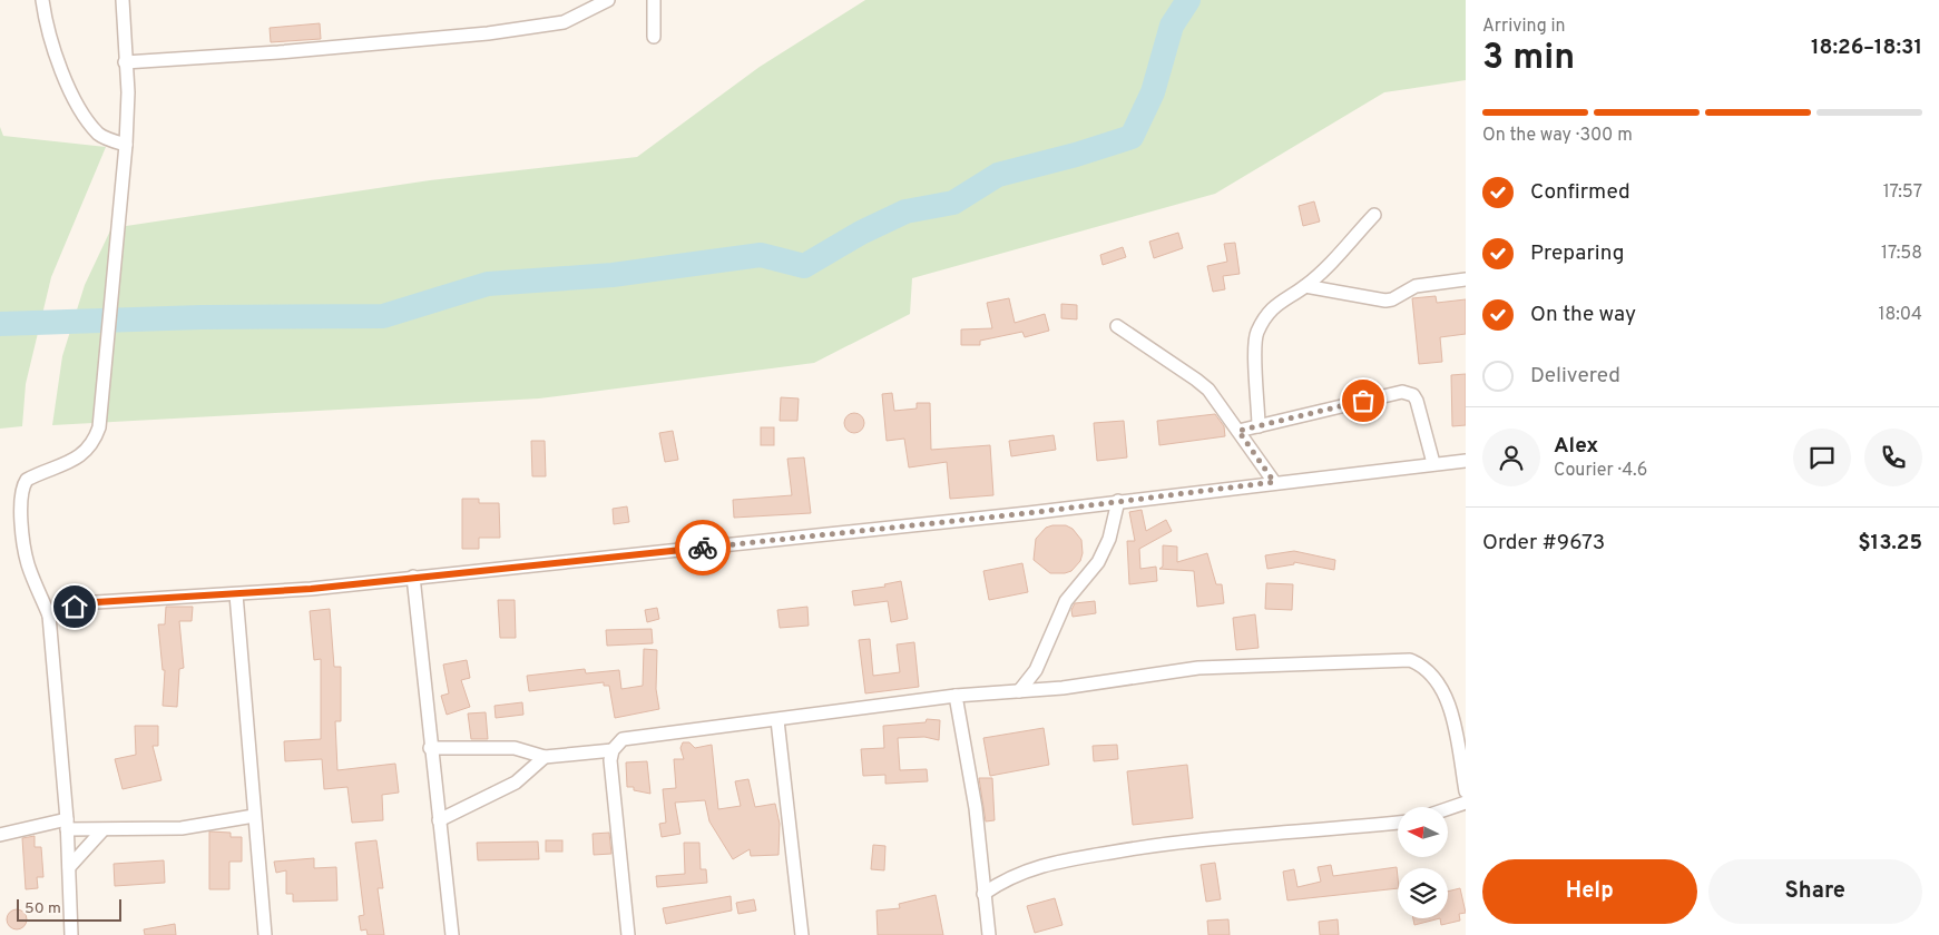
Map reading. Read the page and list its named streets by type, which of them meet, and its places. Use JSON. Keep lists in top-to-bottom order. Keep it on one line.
{"scale_bar":"50 m","north":"left","page":{"heading":["3 min","Arriving in","18:26–18:31"],"panel":["Alex","Courier · 4.6","Order #9673","$13.25"],"bar":"On the way · 300 m","list":[["Confirmed","17:57"],["Preparing","17:58"],["On the way","18:04"],"Delivered"],"buttons":["Help","Share"],"scale":"50 m"}}
